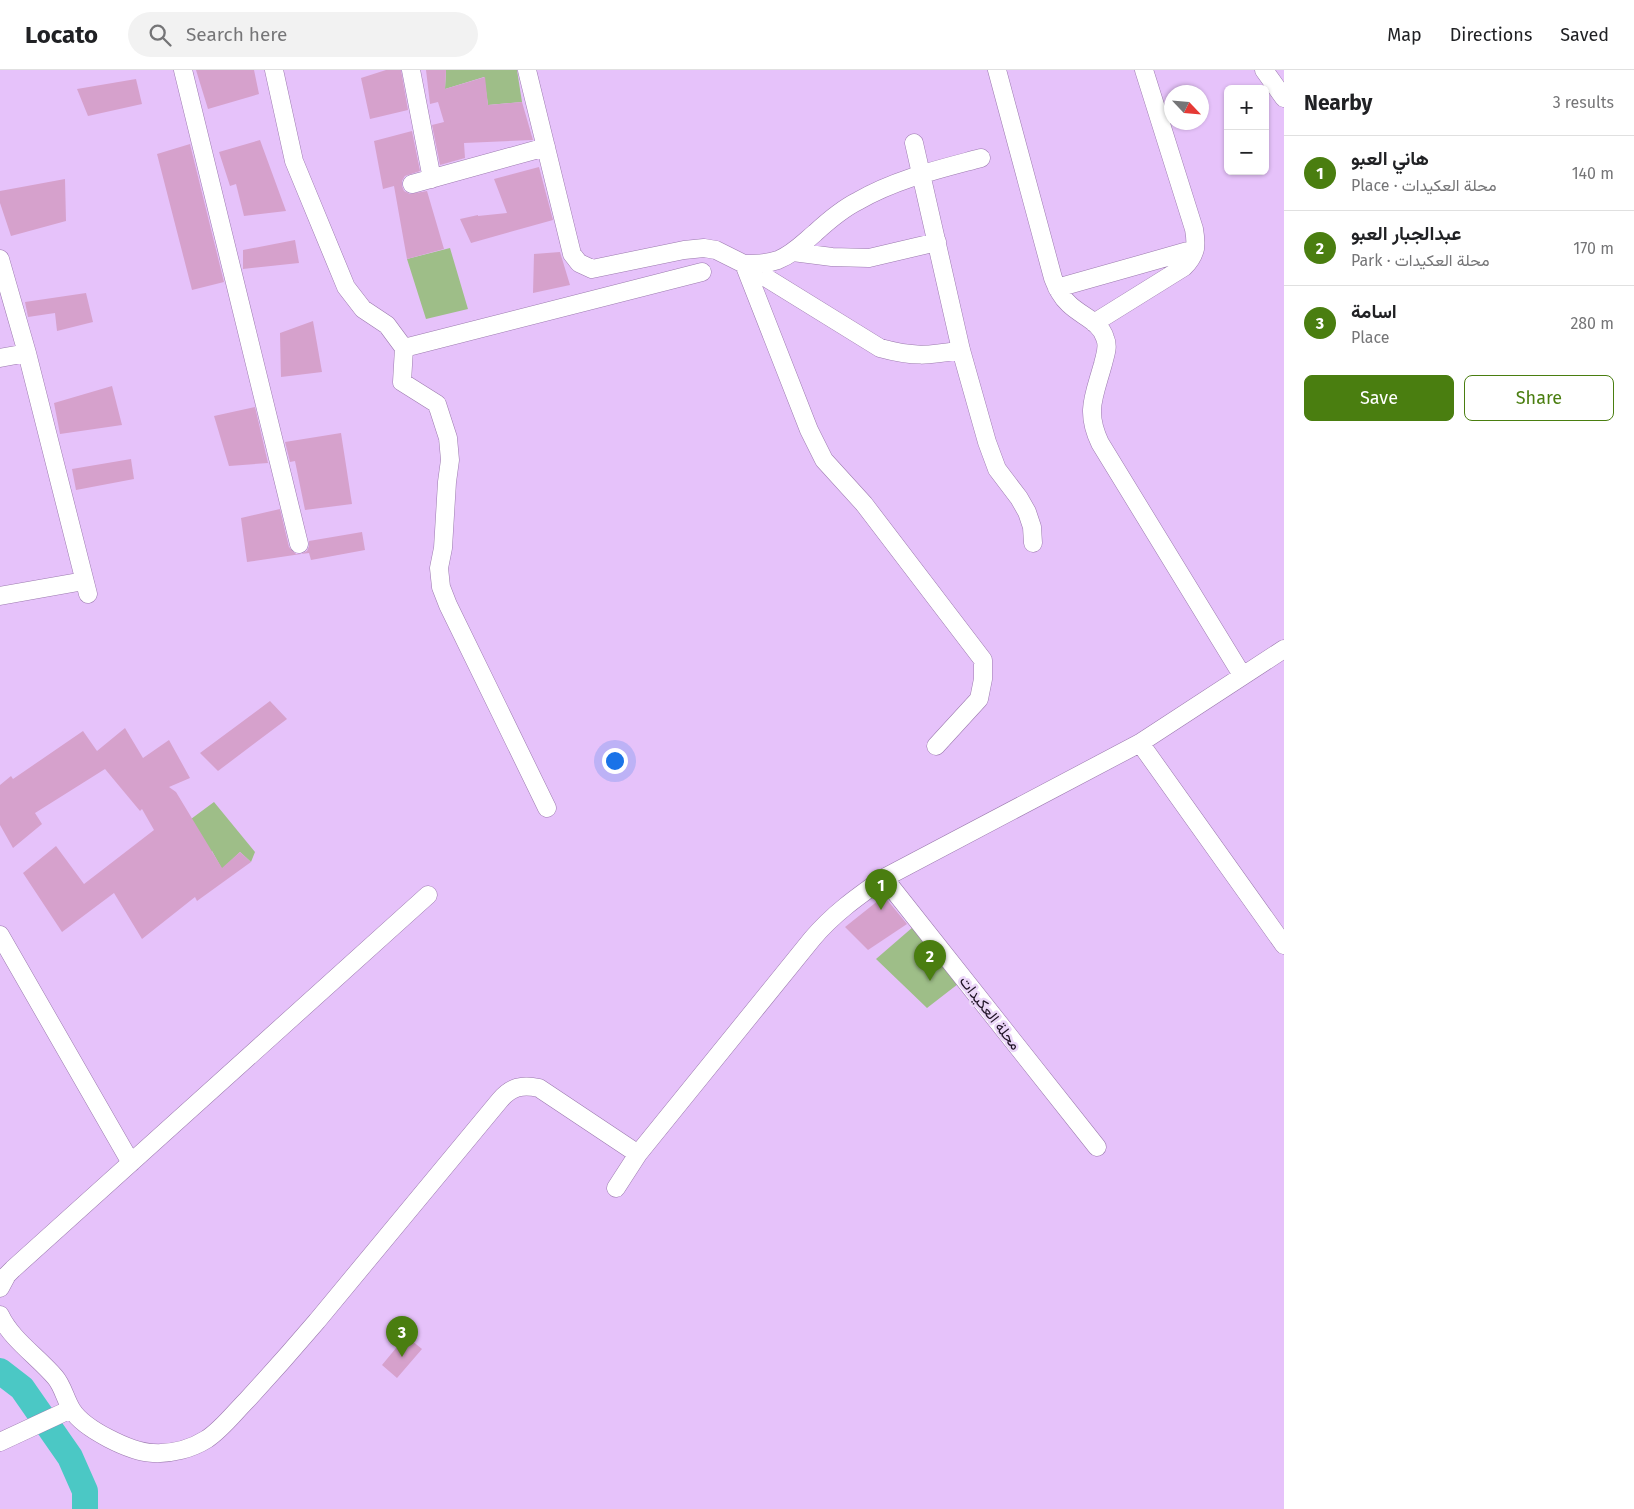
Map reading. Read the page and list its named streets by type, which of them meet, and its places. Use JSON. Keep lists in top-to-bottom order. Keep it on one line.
{"streets":{"street":["محلة العكيدات"]},"north":"bottom right","page":{"header":"Locato","search":"Search here","nav":["Map","Directions","Saved"],"heading":["Nearby","3 results"],"map_buttons":["+","−"],"list":[{"mark":"1","name":"هاني العبو","note":"Place · محلة العكيدات","value":"140 m"},{"mark":"2","name":"عبدالجبار العبو","note":"Park · محلة العكيدات","value":"170 m"},{"mark":"3","name":"اسامة","note":"Place","value":"280 m"}],"buttons":["Save","Share"],"pins":["1","2","3"]}}
